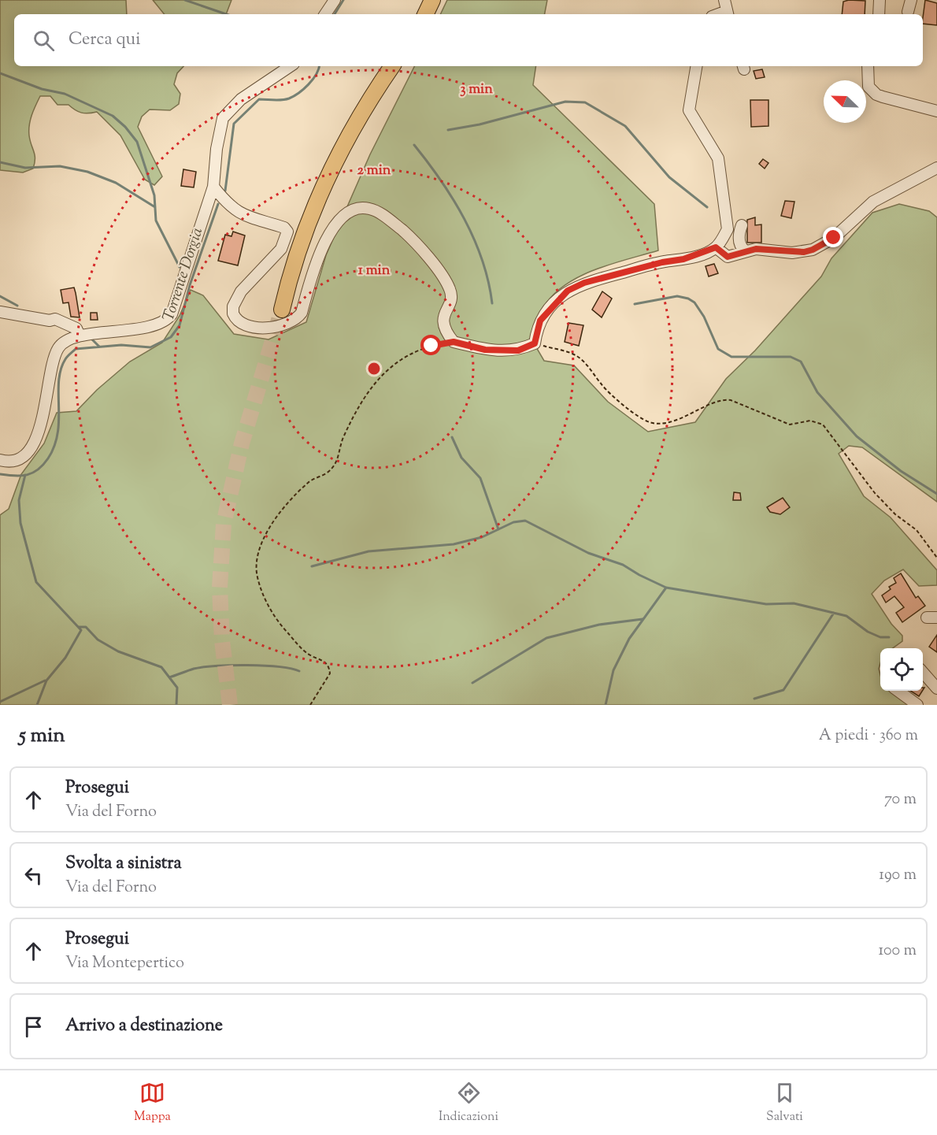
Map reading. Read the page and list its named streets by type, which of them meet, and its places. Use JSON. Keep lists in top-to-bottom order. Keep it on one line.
{"water":["Torrente Dorgia"],"north":"top left","page":{"search":"Cerca qui","heading":["5 min","A piedi · 360 m"],"list":[["Prosegui","Via del Forno","70 m"],["Svolta a sinistra","Via del Forno","190 m"],["Prosegui","Via Montepertico","100 m"],"Arrivo a destinazione"],"nav":["Mappa","Indicazioni","Salvati"]},"rings":["3 min","2 min","1 min"]}
